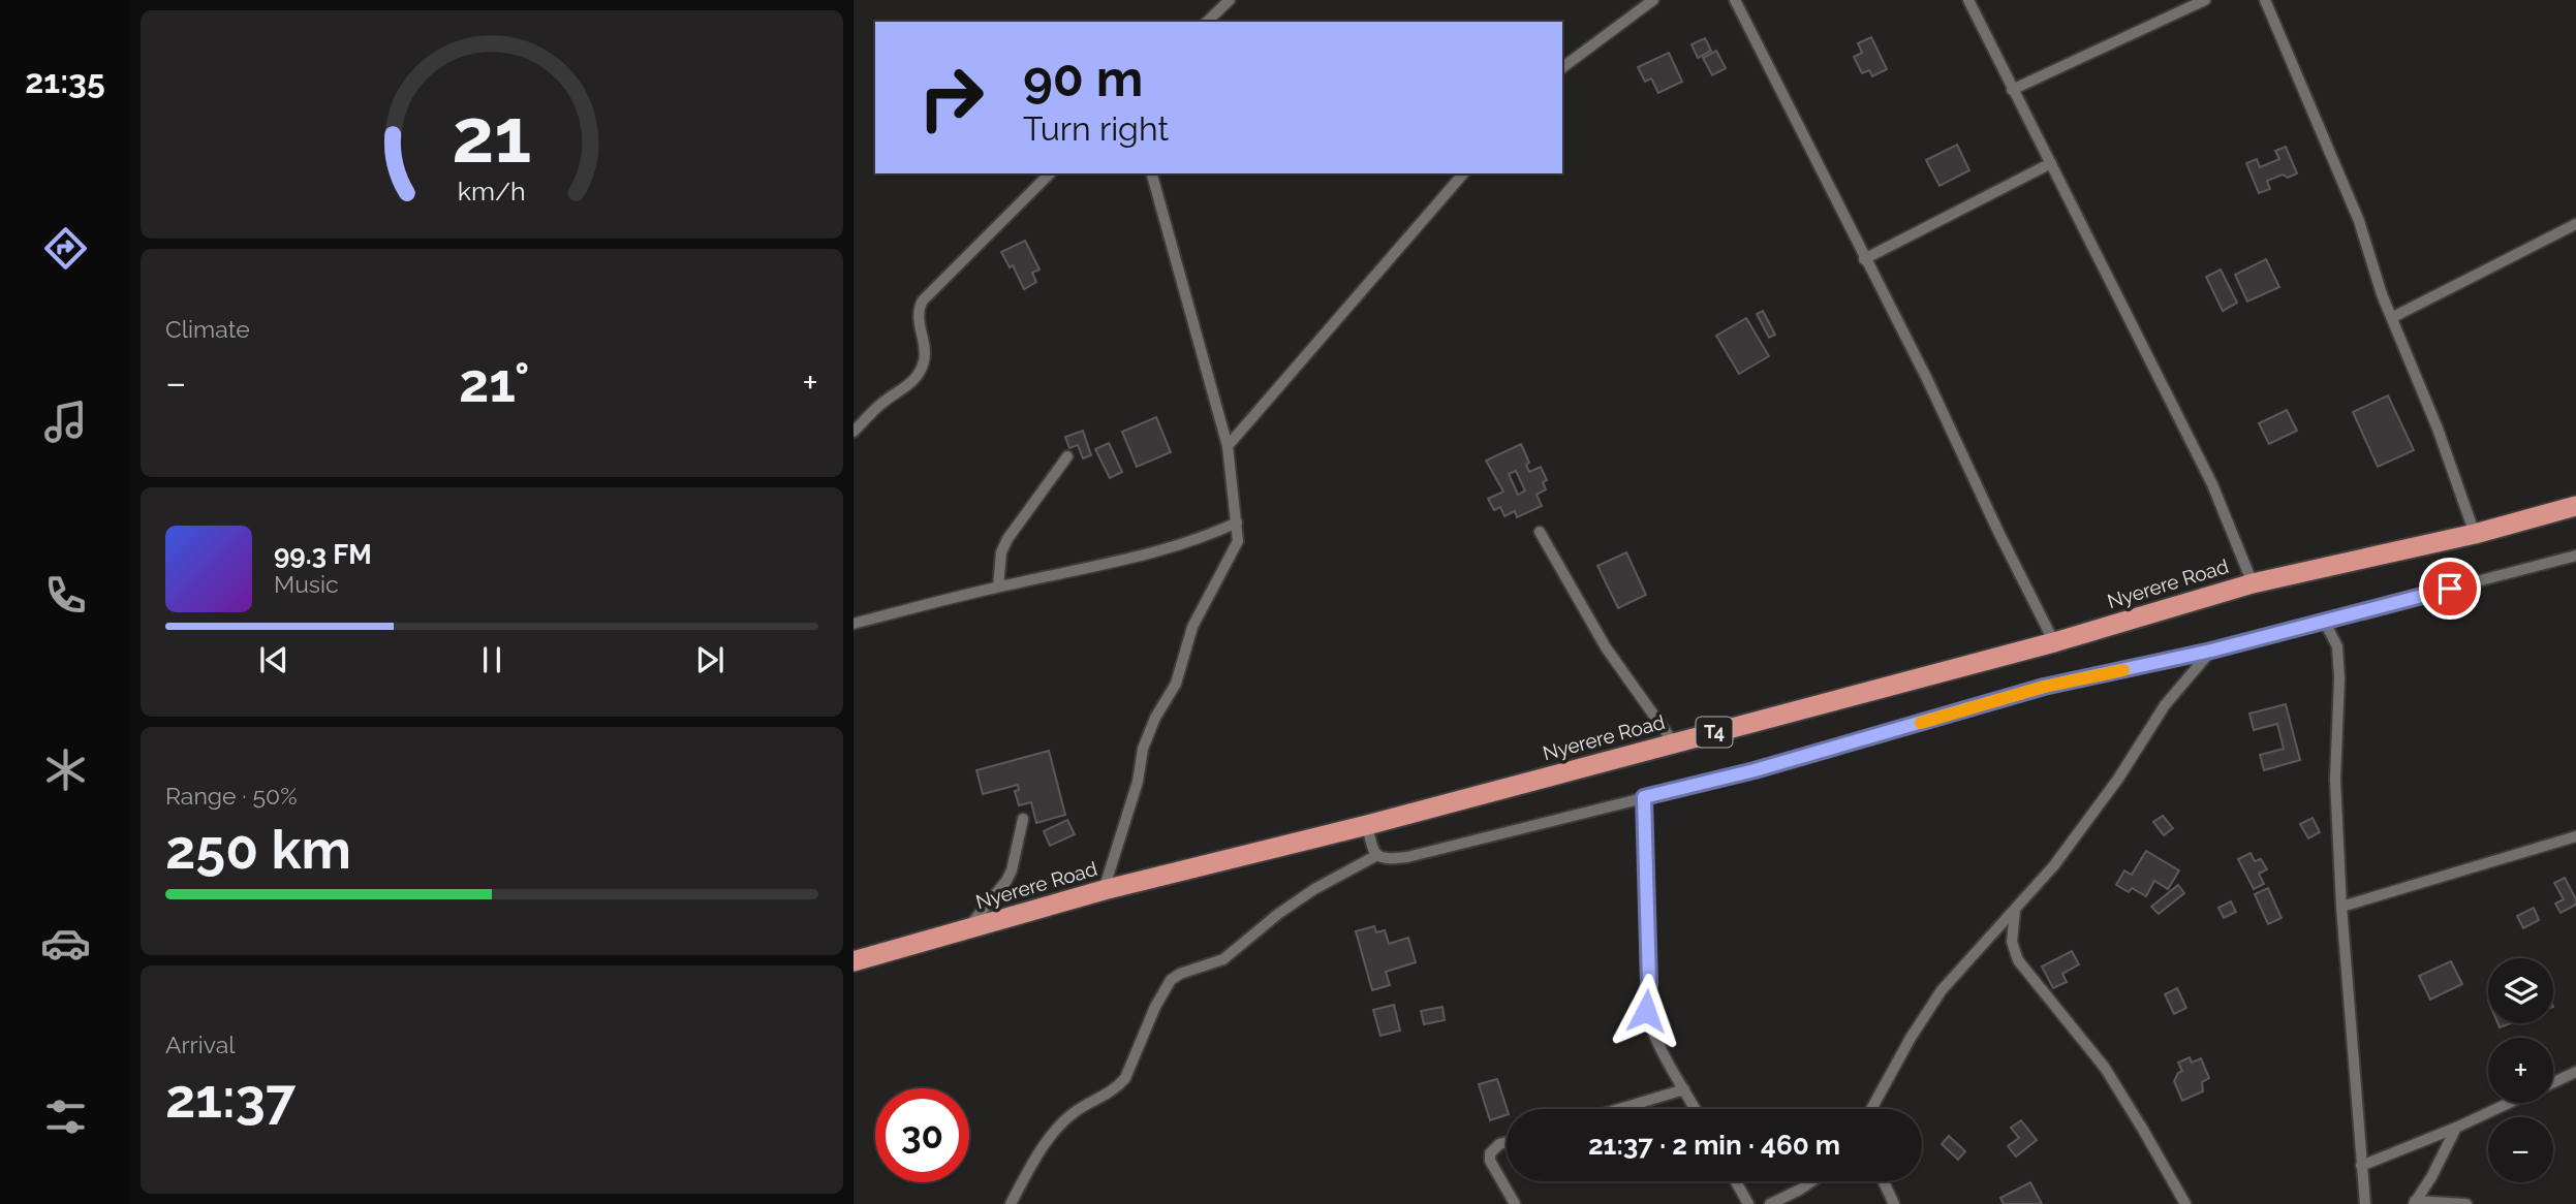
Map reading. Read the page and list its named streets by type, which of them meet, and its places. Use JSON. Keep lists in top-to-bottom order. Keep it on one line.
{"streets":{"highway":["Nyerere Road","T4"]},"page":{"tabs":"21:35","turn":["90 m","Turn right"],"tile":["Climate",["Range · 50%","250 km"],["Arrival","21:37"]],"heat":["−","21°","+"],"song":["99.3 FM","Music"],"map_buttons":["+","−"],"limit":"30","trip":"21:37 · 2 min · 460 m","gauge":["21","km/h"]}}
